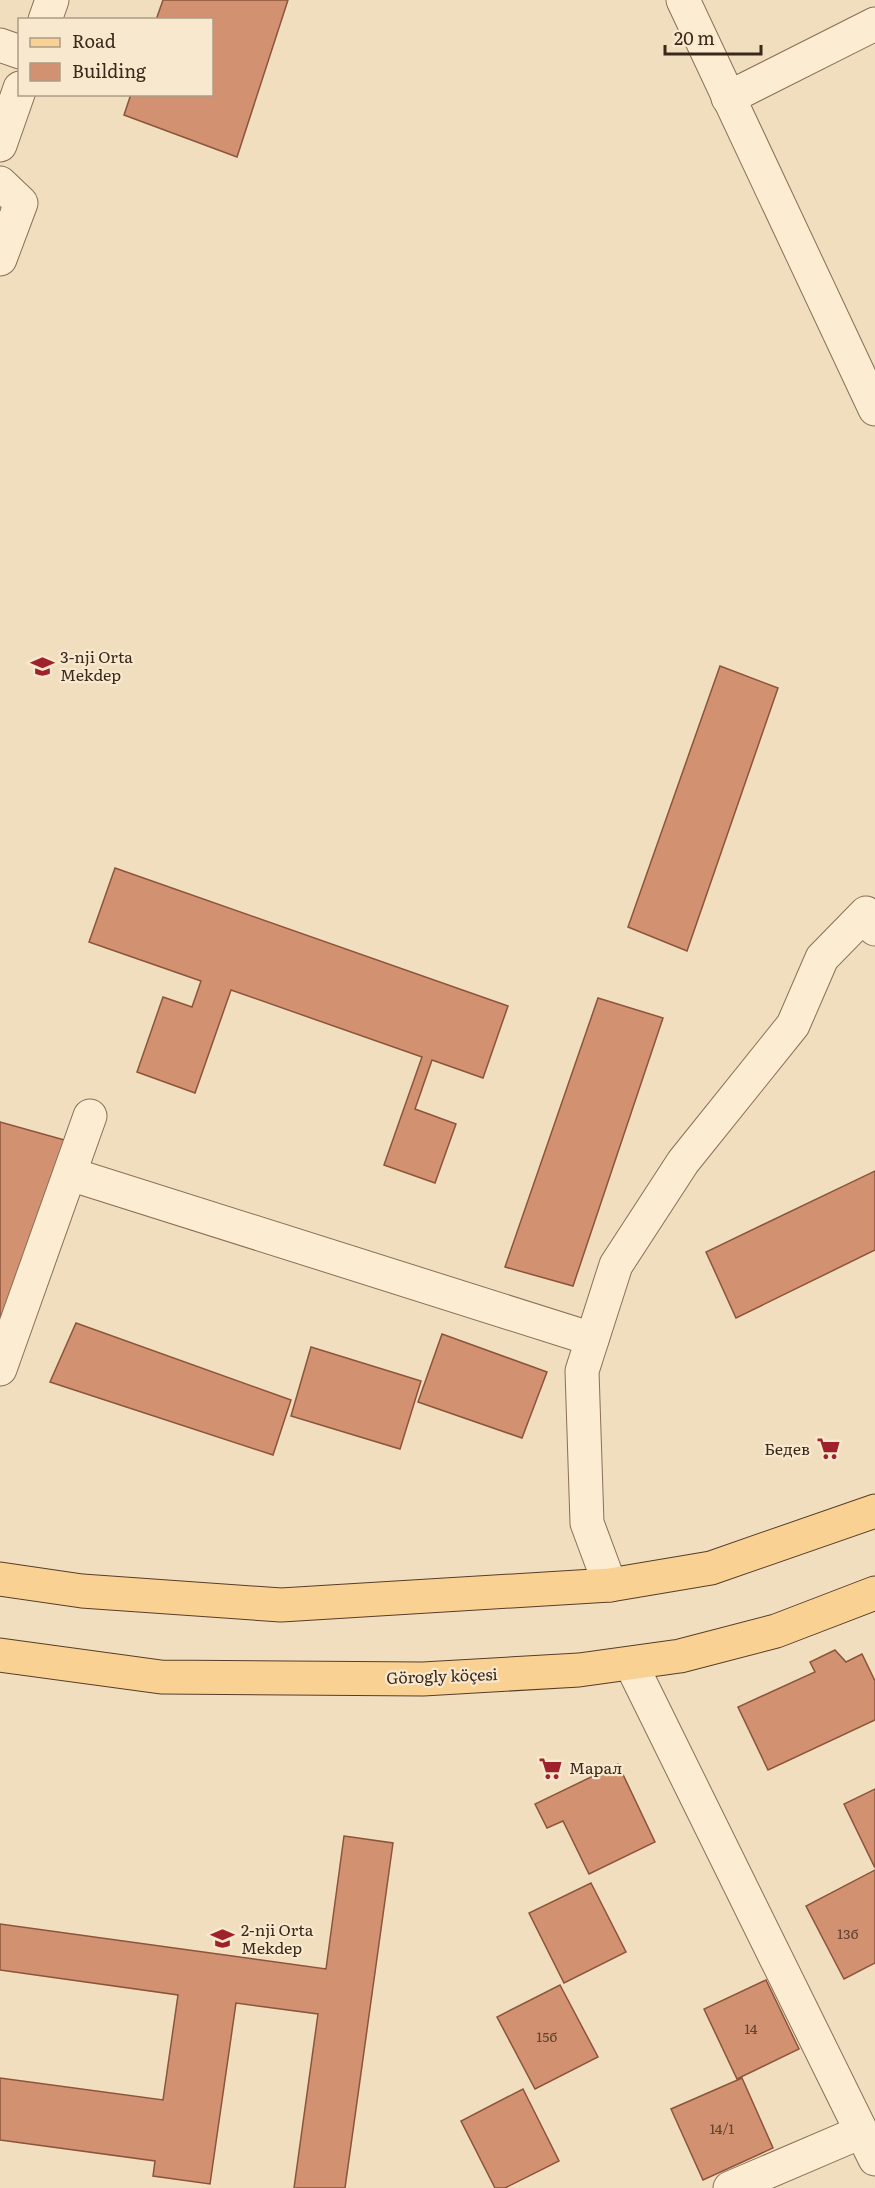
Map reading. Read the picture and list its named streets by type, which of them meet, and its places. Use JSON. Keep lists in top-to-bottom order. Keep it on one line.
{"streets":{"main road":["Görogly köçesi"]},"places":{"school or university":["3-nji Orta Mekdep","2-nji Orta Mekdep"],"supermarket":["Бедев","Марал"]},"house_numbers":["13б","14","15б","14/1"],"legend":["Road","Building"],"scale_bar":"20 m"}
